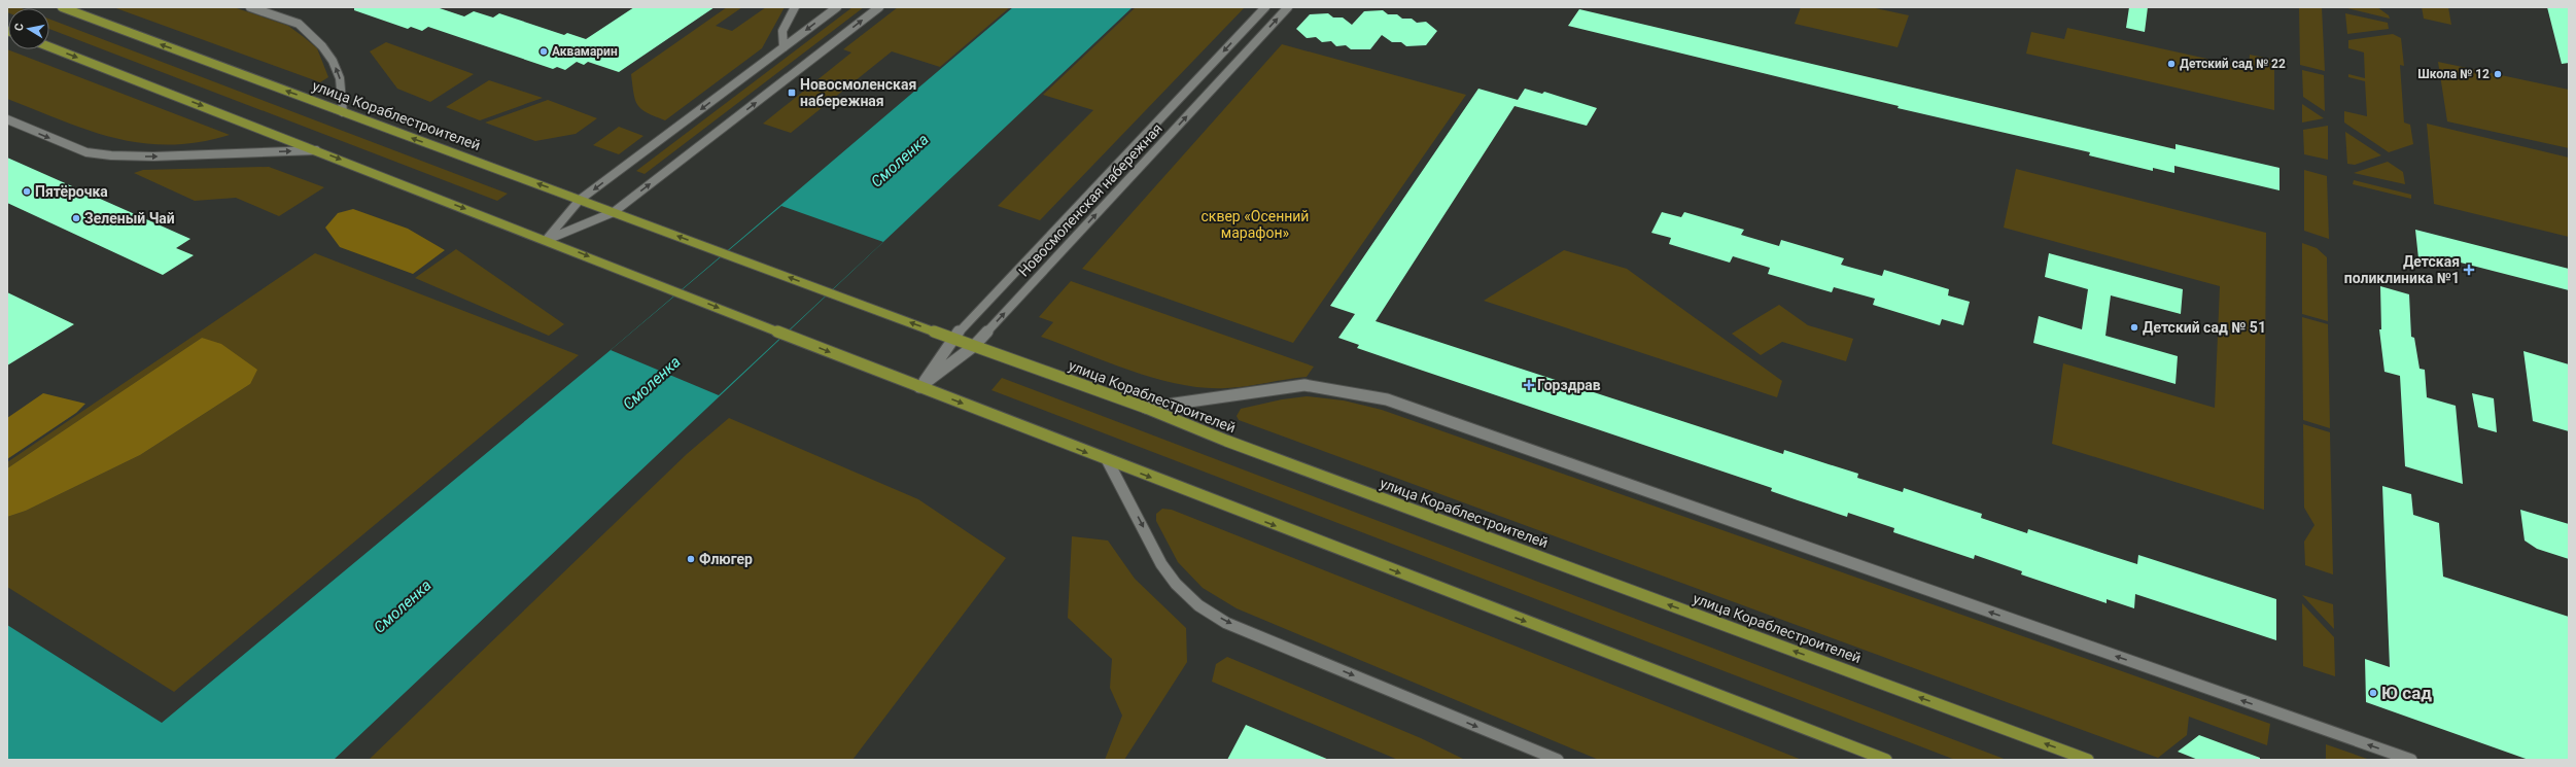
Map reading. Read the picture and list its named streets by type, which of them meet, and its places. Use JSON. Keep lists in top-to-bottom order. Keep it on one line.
{"streets":{"main road":["улица Кораблестроителей"],"street":["Новосмоленская набережная"]},"crossings":[["улица Кораблестроителей","Новосмоленская набережная"]],"water":["Смоленка"],"parks":["сквер «Осенний марафон»"],"places":{"other":["Аквамарин","Детский сад № 22","Школа № 12","Пятёрочка","Зеленый Чай","Детский сад № 51","Флюгер","Ю сад"],"transit":["Новосмоленская набережная"],"health":["Детская поликлиника №1","Горздрав"]},"north":"left"}
